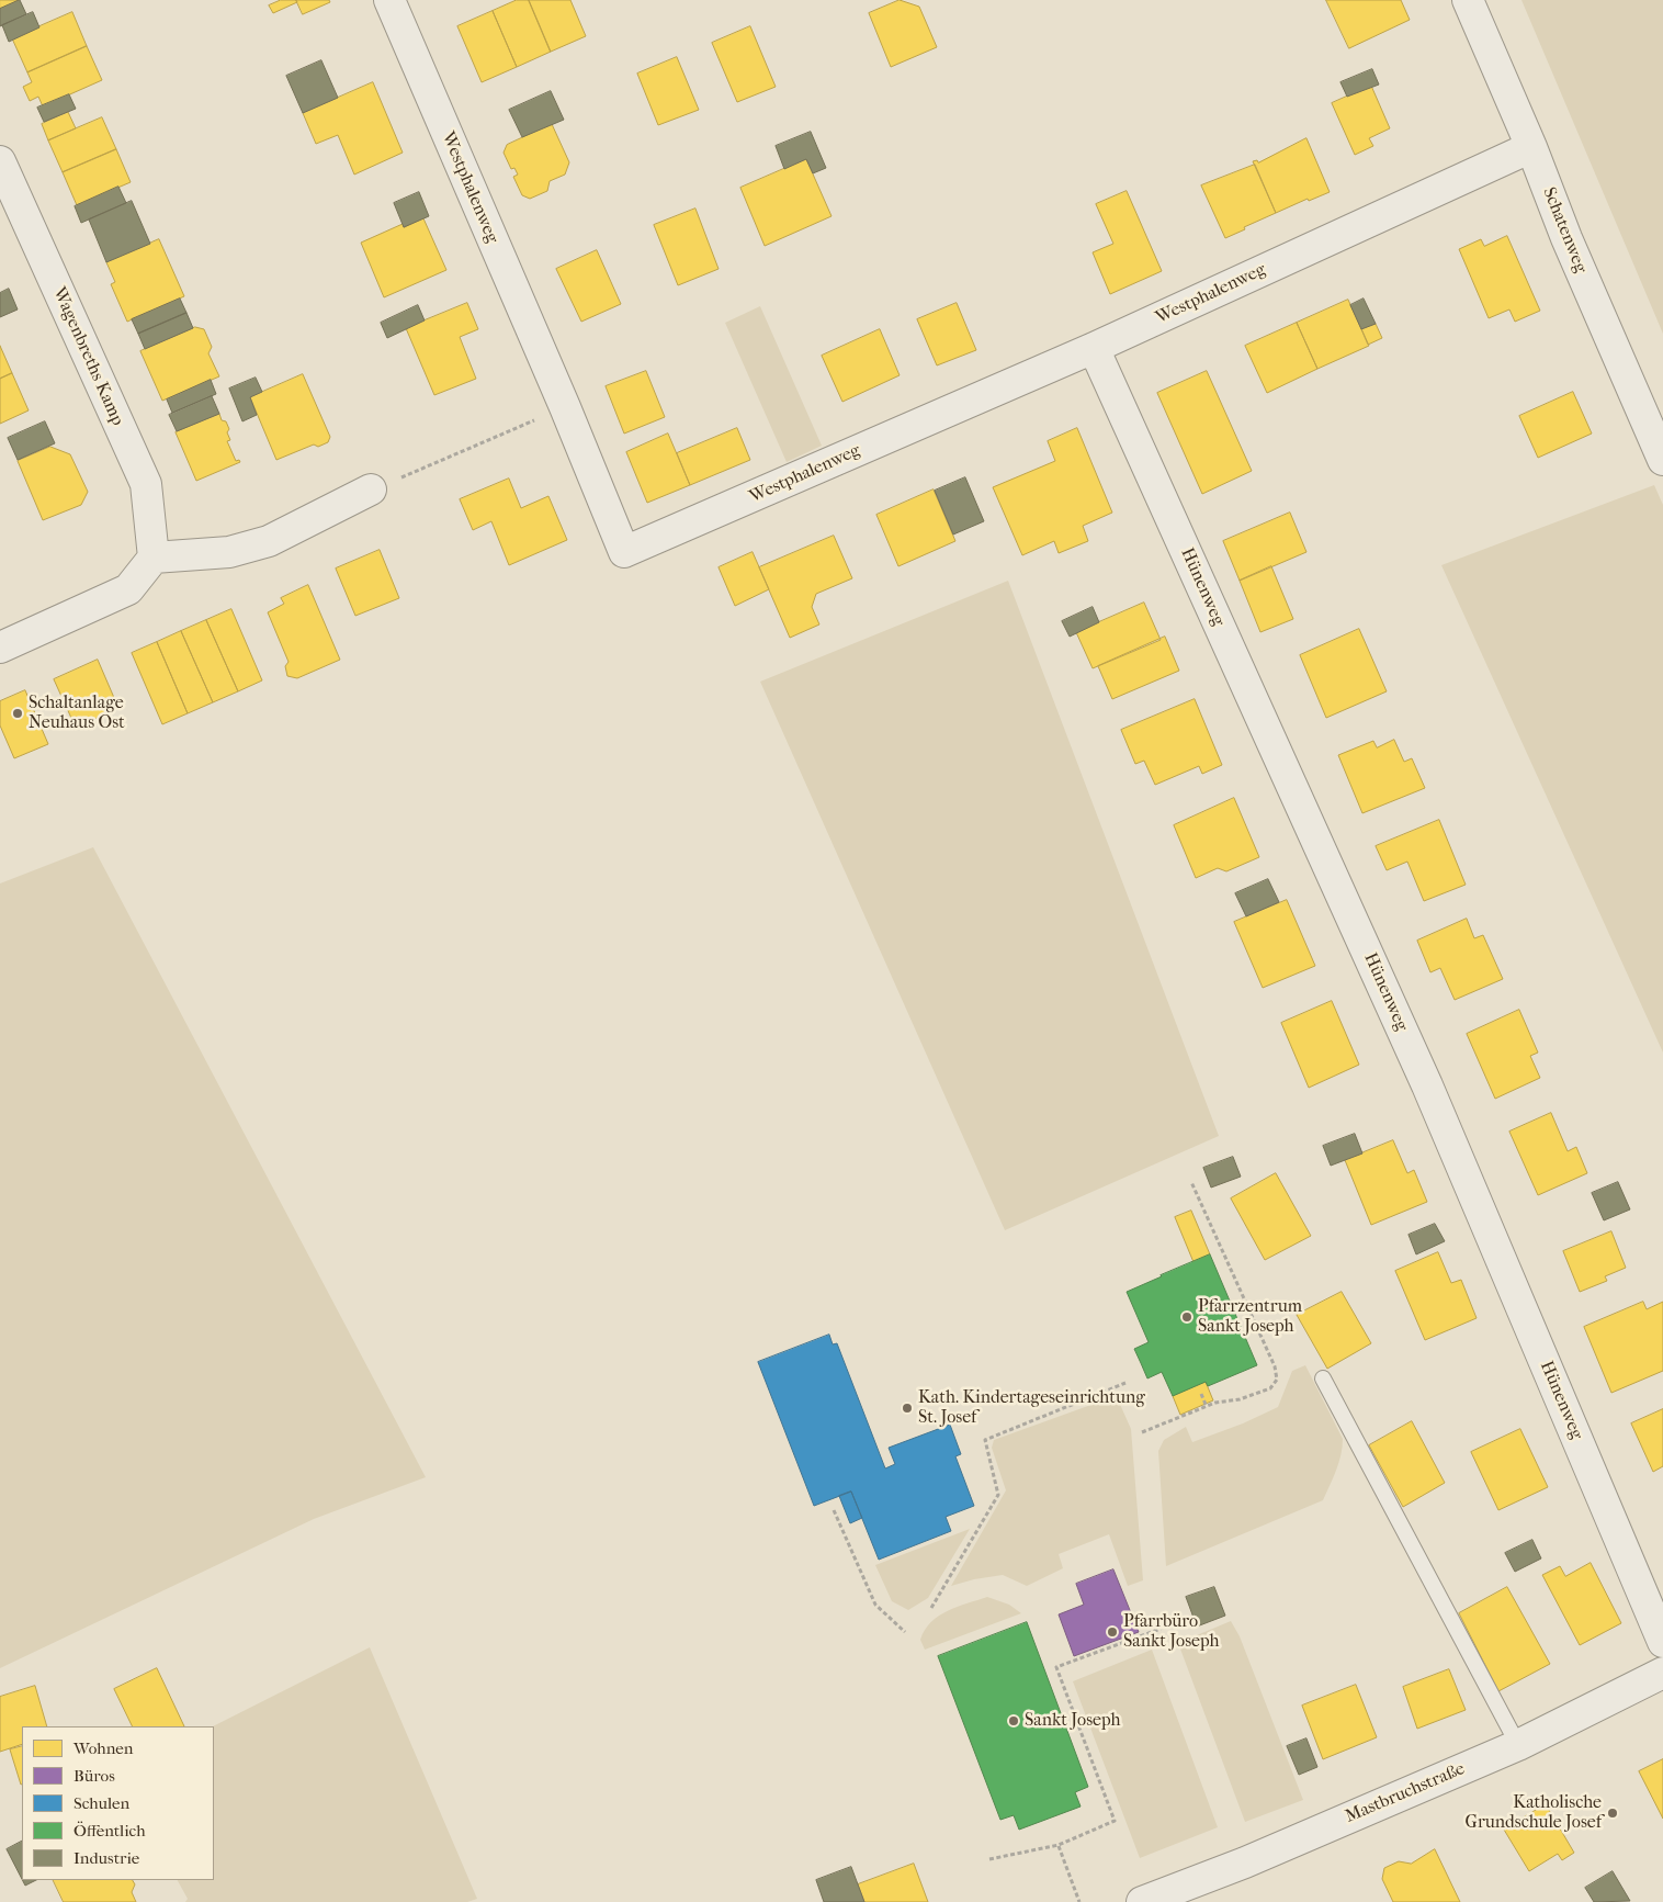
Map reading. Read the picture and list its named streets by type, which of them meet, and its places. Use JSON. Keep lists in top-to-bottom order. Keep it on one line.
{"streets":{"street":["Westphalenweg","Schatenweg","Wagenbreths Kamp","Hünenweg","Mastbruchstraße"]},"crossings":[["Westphalenweg","Schatenweg"],["Westphalenweg","Hünenweg"]],"places":["Schaltanlage Neuhaus Ost","Pfarrzentrum Sankt Joseph","Kath. Kindertageseinrichtung St. Josef","Pfarrbüro Sankt Joseph","Sankt Joseph","Katholische Grundschule Josef"],"legend":["Wohnen","Büros","Schulen","Öffentlich","Industrie"]}
